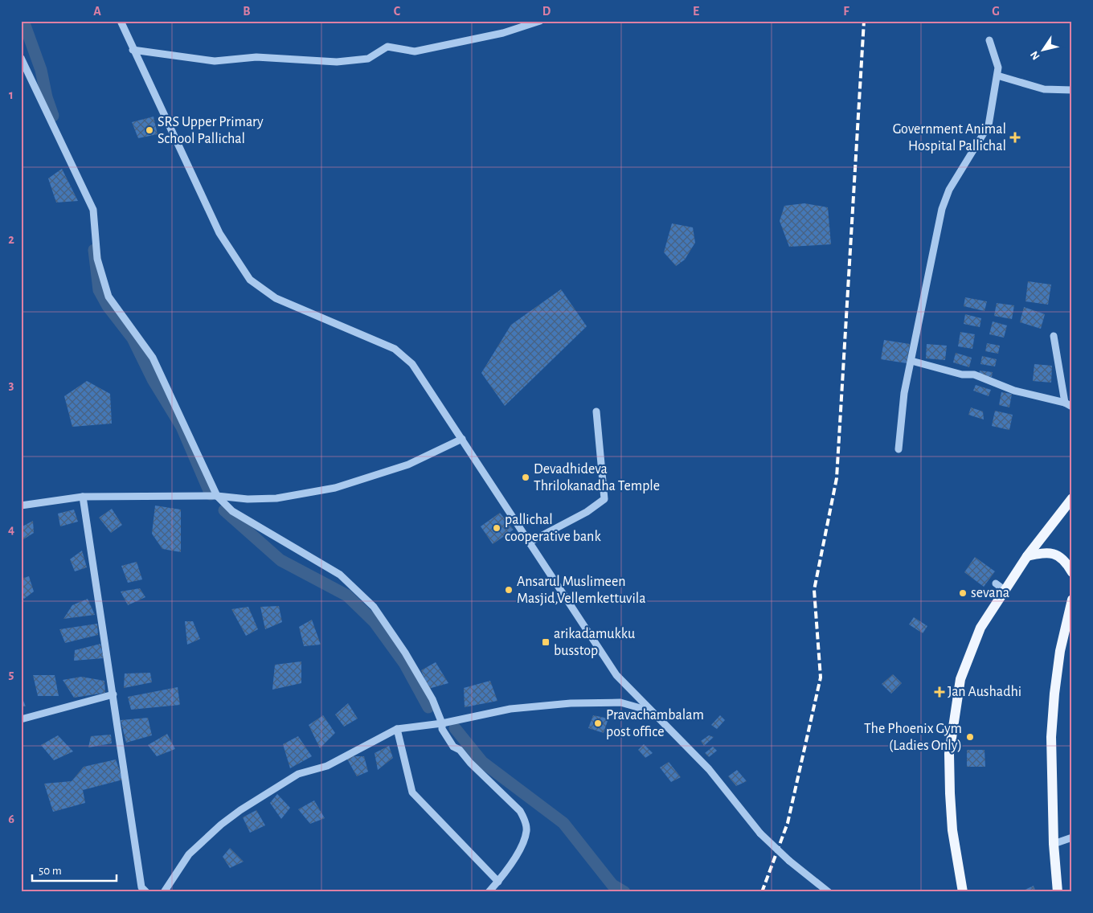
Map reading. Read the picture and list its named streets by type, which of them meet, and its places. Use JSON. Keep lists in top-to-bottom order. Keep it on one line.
{"places":{"other":["SRS Upper Primary School Pallichal","Devadhideva Thrilokanadha Temple","pallichal cooperative bank","Ansarul Muslimeen Masjid,Vellemkettuvila","sevana","Pravachambalam post office","The Phoenix Gym (Ladies Only)"],"health":["Government Animal Hospital Pallichal","Jan Aushadhi"],"transit":["arikadamukku busstop"]},"scale_bar":"50 m","north":"bottom left","grid":{"columns":["A","B","C","D","E","F","G"],"rows":["1","2","3","4","5","6"]}}
